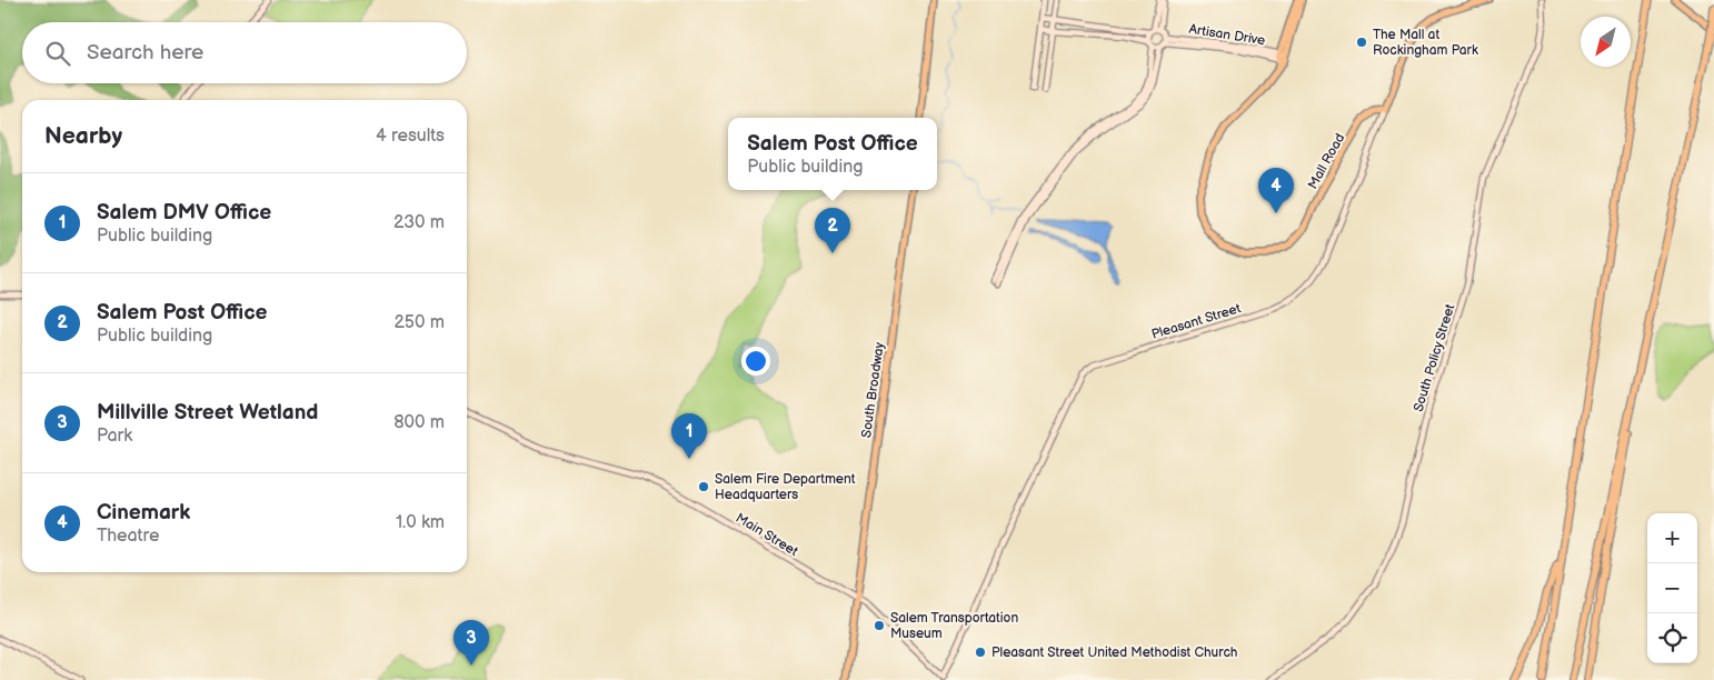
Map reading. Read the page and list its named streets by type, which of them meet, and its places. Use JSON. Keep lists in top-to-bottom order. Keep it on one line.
{"streets":{"main road":["Artisan Drive","Mall Road","Pleasant Street","South Policy Street","South Broadway","Main Street"]},"crossings":[["Artisan Drive","Mall Road"],["Mall Road","Pleasant Street"],["Pleasant Street","Main Street"],["South Broadway","Main Street"]],"places":["The Mall at Rockingham Park","Salem Fire Department Headquarters","Salem Transportation Museum","Pleasant Street United Methodist Church"],"north":"bottom left","page":{"search":"Search here","heading":["Nearby","4 results"],"popup":["Salem Post Office","Public building"],"pins":["4","2","1","3"],"list":[{"mark":"1","name":"Salem DMV Office","note":"Public building","value":"230 m"},{"mark":"2","name":"Salem Post Office","note":"Public building","value":"250 m"},{"mark":"3","name":"Millville Street Wetland","note":"Park","value":"800 m"},{"mark":"4","name":"Cinemark","note":"Theatre","value":"1.0 km"}],"map_buttons":["+","−"]}}
